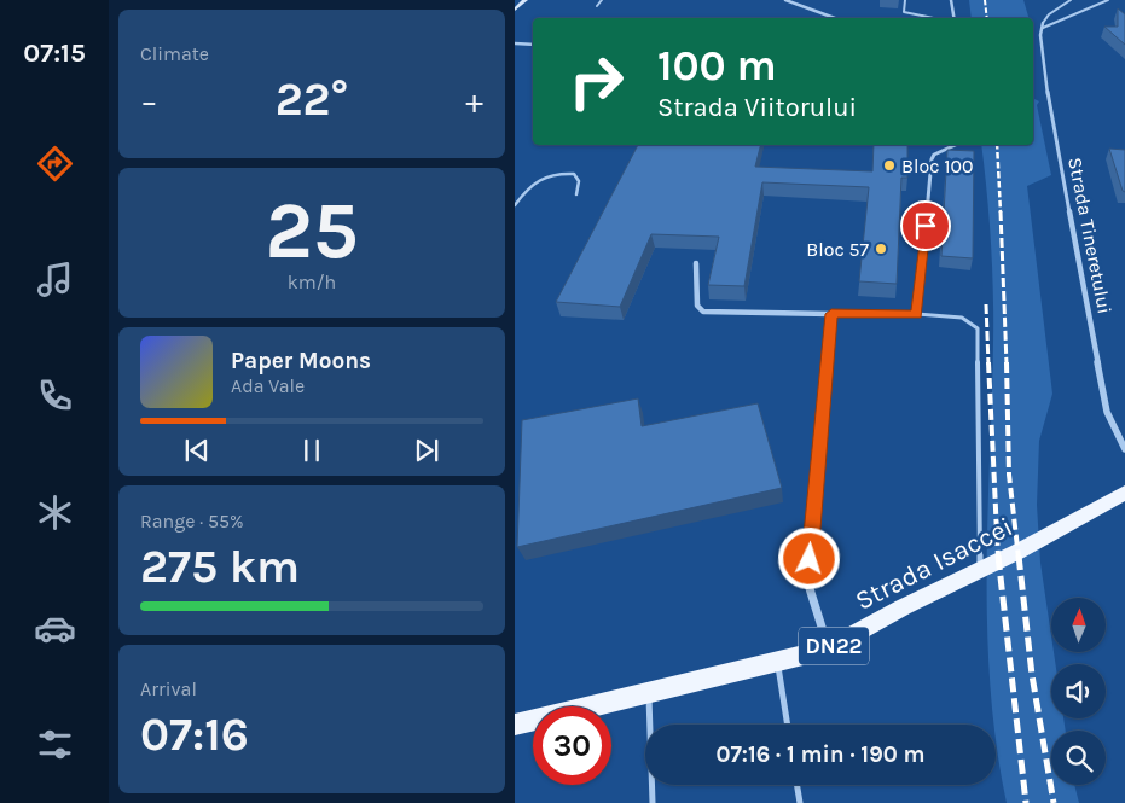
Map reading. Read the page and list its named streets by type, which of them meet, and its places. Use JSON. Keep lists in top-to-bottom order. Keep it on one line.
{"streets":{"main road":["Strada Isaccei","DN22"],"street":["Strada Tineretului"]},"places":["Bloc 100","Bloc 57"],"north":"top","page":{"tabs":"07:15","tile":["Climate",["25","km/h"],["Range · 55%","275 km"],["Arrival","07:16"]],"turn":["100 m","Strada Viitorului"],"heat":["−","22°","+"],"song":["Paper Moons","Ada Vale"],"limit":"30","trip":"07:16 · 1 min · 190 m"}}
